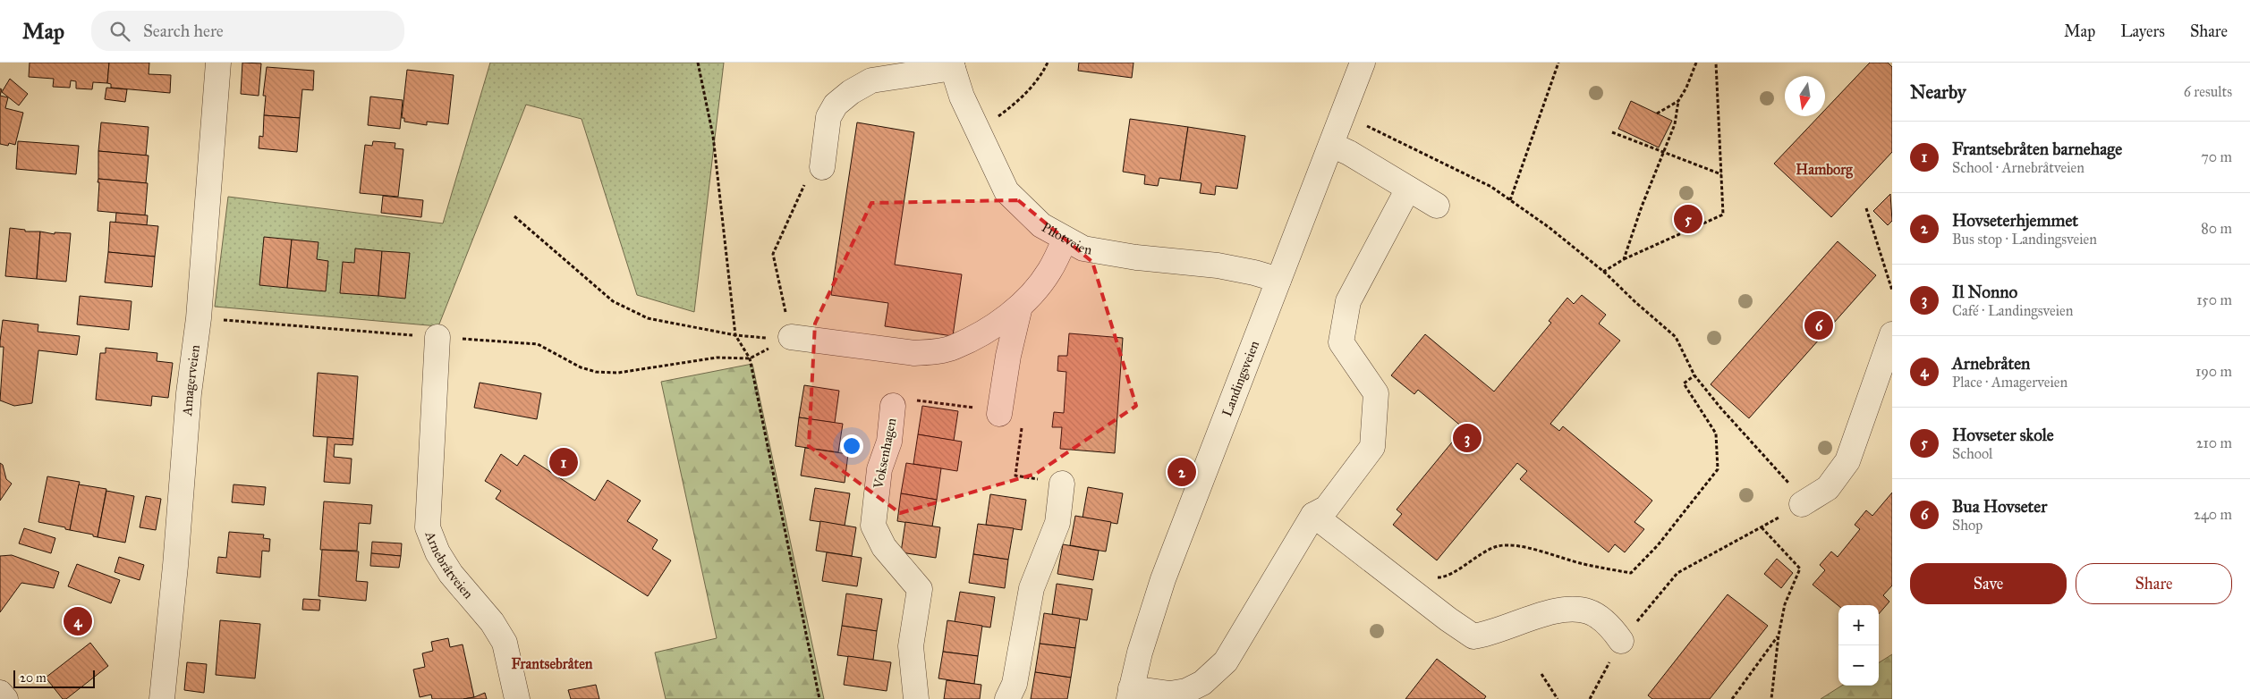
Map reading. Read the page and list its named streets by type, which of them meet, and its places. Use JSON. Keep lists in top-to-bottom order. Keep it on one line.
{"streets":{"street":["Pilotveien","Landingsveien","Amagerveien","Voksenhagen","Arnebråtveien"]},"crossings":[["Pilotveien","Landingsveien"]],"districts":["Hamborg","Frantsebråten"],"scale_bar":"20 m","north":"bottom","page":{"header":"Map","search":"Search here","nav":["Map","Layers","Share"],"heading":["Nearby","6 results"],"list":[{"mark":"1","name":"Frantsebråten barnehage","note":"School · Arnebråtveien","value":"70 m"},{"mark":"2","name":"Hovseterhjemmet","note":"Bus stop · Landingsveien","value":"80 m"},{"mark":"3","name":"Il Nonno","note":"Café · Landingsveien","value":"150 m"},{"mark":"4","name":"Arnebråten","note":"Place · Amagerveien","value":"190 m"},{"mark":"5","name":"Hovseter skole","note":"School","value":"210 m"},{"mark":"6","name":"Bua Hovseter","note":"Shop","value":"240 m"}],"pins":["5","6","3","1","2","4"],"buttons":["Save","Share"],"map_buttons":["+","−"],"scale":"20 m"}}
